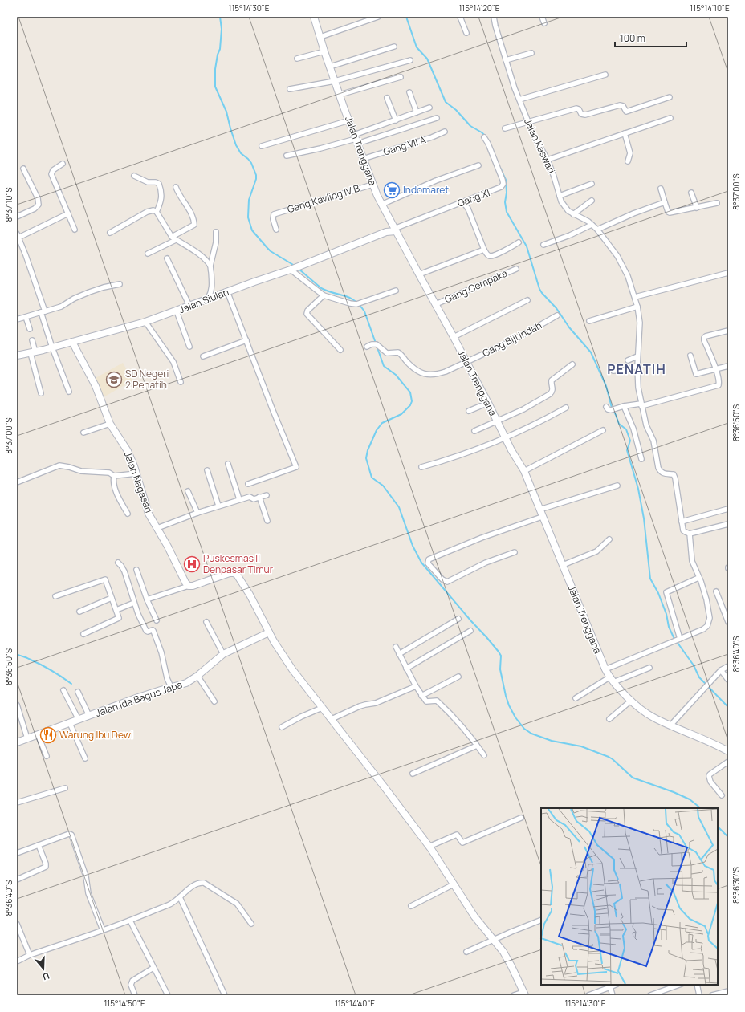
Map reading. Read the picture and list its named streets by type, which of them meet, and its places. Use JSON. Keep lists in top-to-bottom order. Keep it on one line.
{"streets":{"street":["Gang VII A","Jalan Kaswari","Jalan Trenggana","Gang XI","Gang Kavling IV B","Gang Cempaka","Jalan Siulan","Gang Biji Indah","Jalan Nagasari","Jalan Ida Bagus Japa"]},"crossings":[["Gang VII A","Jalan Trenggana"],["Jalan Trenggana","Gang XI"],["Jalan Trenggana","Gang Kavling IV B"],["Jalan Trenggana","Gang Cempaka"],["Jalan Trenggana","Jalan Siulan"],["Jalan Trenggana","Gang Biji Indah"],["Gang XI","Jalan Siulan"],["Jalan Siulan","Jalan Nagasari"]],"districts":["PENATIH"],"places":{"supermarket":["Indomaret"],"school or university":["SD Negeri 2 Penatih"],"hospital":["Puskesmas II Denpasar Timur"],"restaurant":["Warung Ibu Dewi"]},"scale_bar":"100 m","north":"bottom","coordinates":["115°14'30\"E","115°14'20\"E","115°14'10\"E","8°37'00\"S","8°37'10\"S","8°36'50\"S","8°36'40\"S","8°36'30\"S","115°14'50\"E","115°14'40\"E"]}
